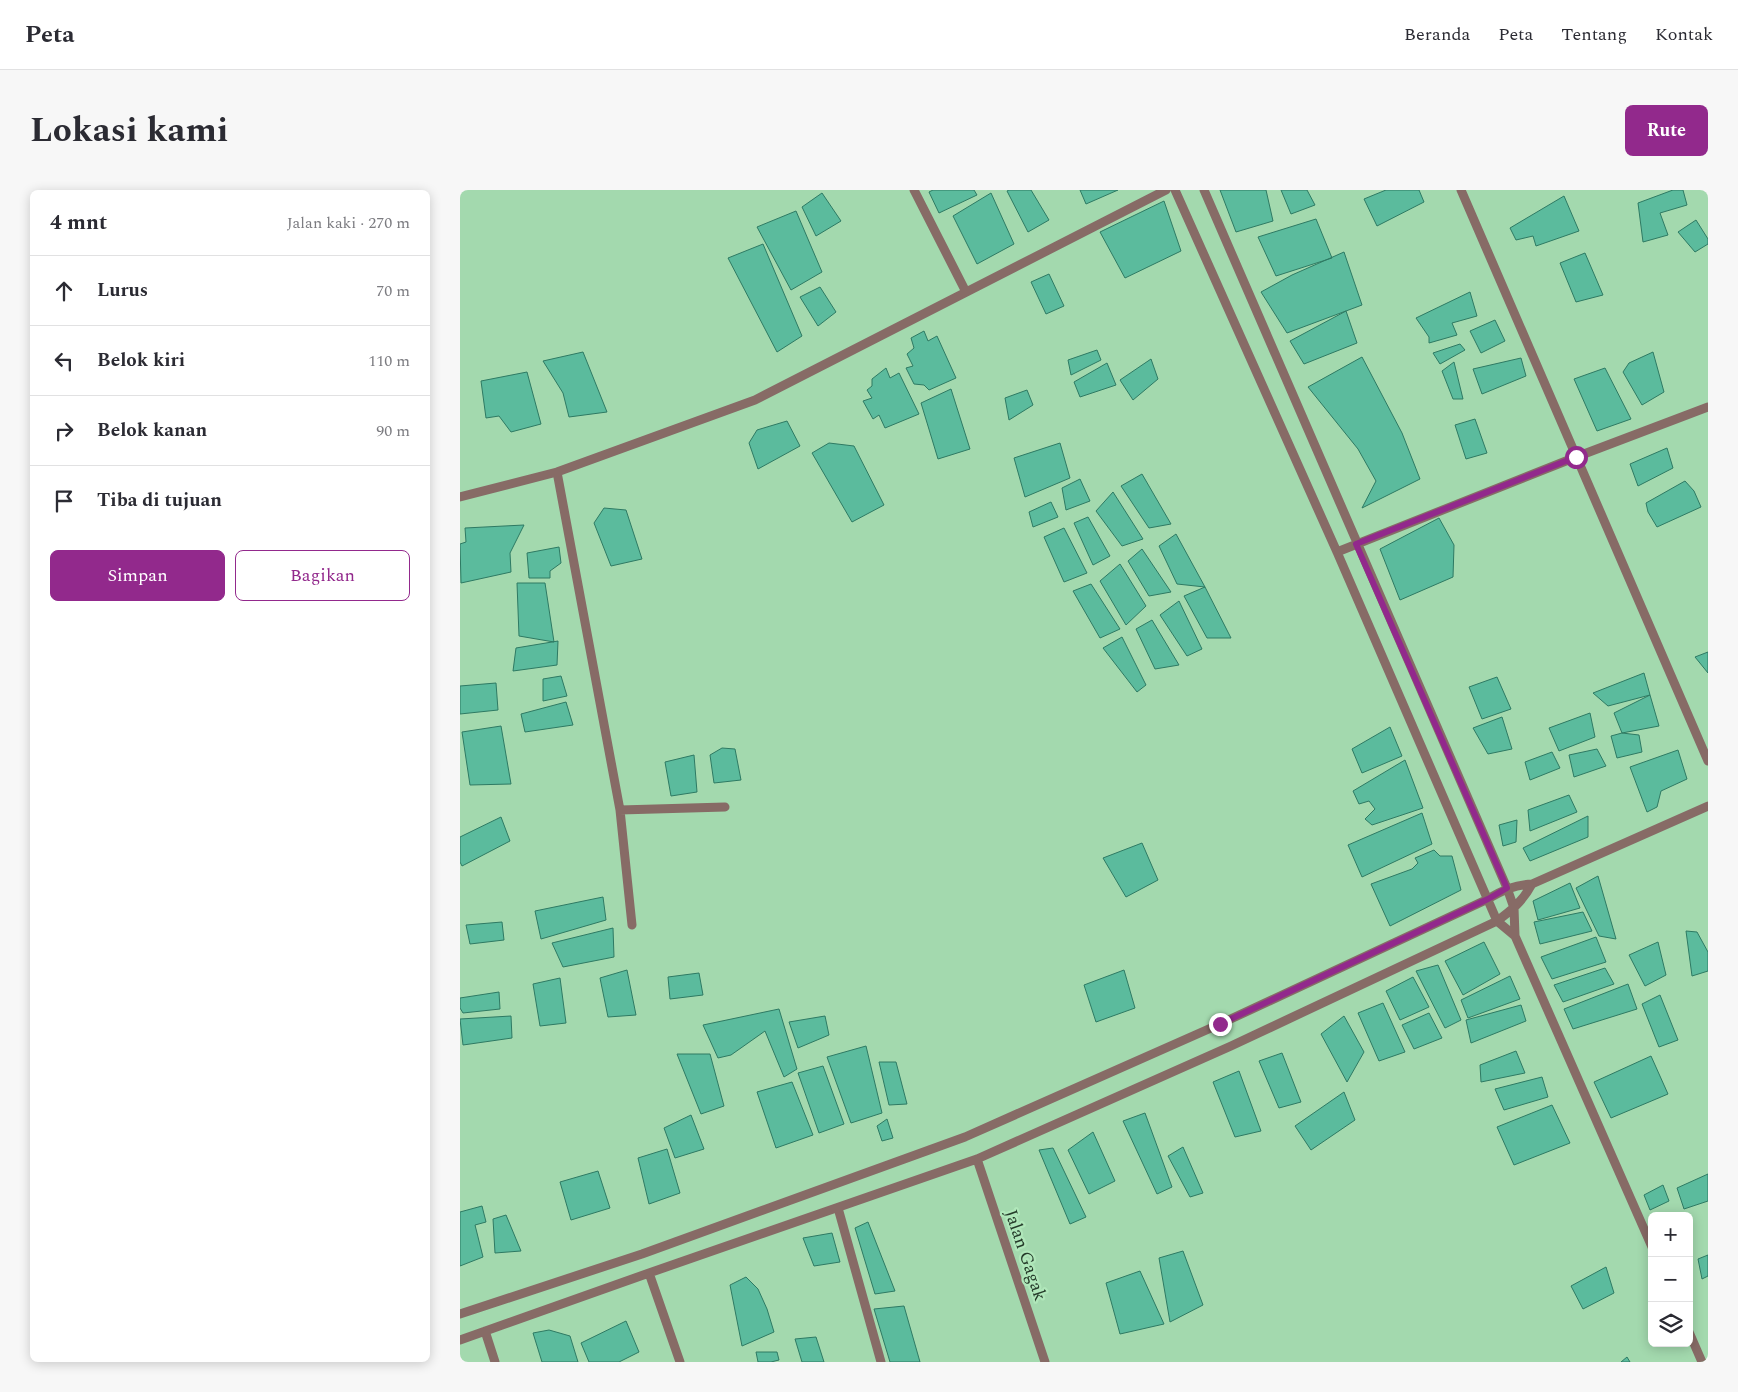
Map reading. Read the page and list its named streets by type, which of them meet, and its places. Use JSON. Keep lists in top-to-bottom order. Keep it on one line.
{"streets":{"street":["Jalan Gagak"]},"page":{"header":"Peta","nav":["Beranda","Peta","Tentang","Kontak"],"title":"Lokasi kami","buttons":["Rute",["Simpan","Bagikan"]],"heading":["4 mnt","Jalan kaki · 270 m"],"list":[["Lurus","70 m"],["Belok kiri","110 m"],["Belok kanan","90 m"],"Tiba di tujuan"],"map_buttons":["+","−"]}}
